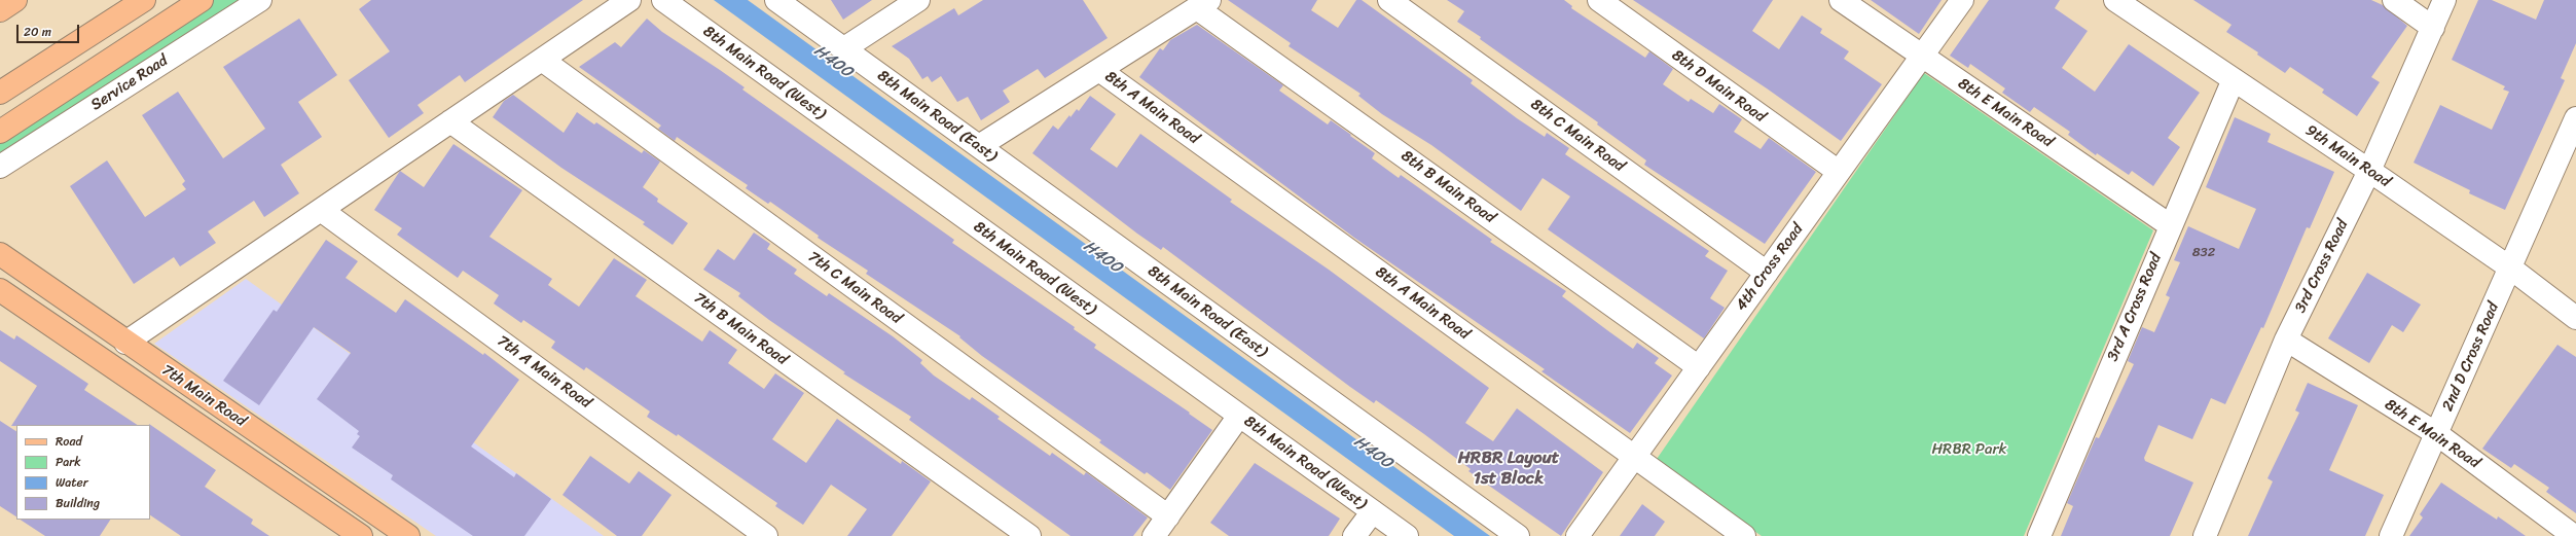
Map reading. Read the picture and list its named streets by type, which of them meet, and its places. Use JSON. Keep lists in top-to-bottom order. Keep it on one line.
{"streets":{"main road":["7th Main Road"],"street":["8th Main Road (West)","Service Road","8th D Main Road","8th A Main Road","8th E Main Road","8th Main Road (East)","8th C Main Road","9th Main Road","8th B Main Road","3rd Cross Road","4th Cross Road","7th C Main Road","3rd A Cross Road","7th B Main Road","2nd D Cross Road","7th A Main Road"]},"crossings":[["8th D Main Road","4th Cross Road"],["8th A Main Road","4th Cross Road"],["8th E Main Road","3rd Cross Road"],["8th E Main Road","4th Cross Road"],["8th E Main Road","3rd A Cross Road"],["8th E Main Road","2nd D Cross Road"],["8th C Main Road","4th Cross Road"],["9th Main Road","3rd Cross Road"],["9th Main Road","3rd A Cross Road"],["9th Main Road","2nd D Cross Road"],["8th B Main Road","4th Cross Road"]],"districts":["HRBR Layout 1st Block"],"water":["H400"],"parks":["HRBR Park"],"house_numbers":["832"],"legend":["Road","Park","Water","Building"],"scale_bar":"20 m"}
